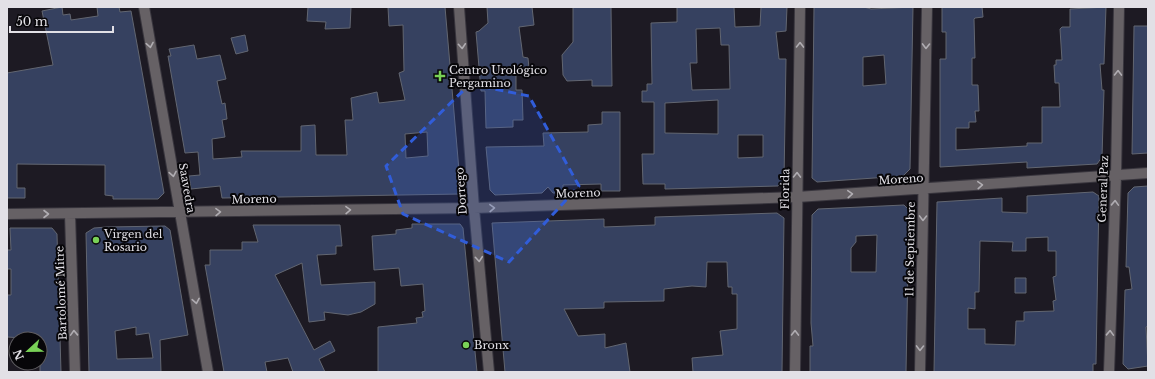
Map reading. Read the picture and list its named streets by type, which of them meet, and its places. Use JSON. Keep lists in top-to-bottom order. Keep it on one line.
{"streets":{"street":["Moreno","Saavedra","Florida","General Paz","Dorrego","11 de Septiembre","Bartolomé Mitre"]},"crossings":[["Moreno","Saavedra"],["Moreno","Florida"],["Moreno","General Paz"],["Moreno","Dorrego"],["Moreno","11 de Septiembre"],["Moreno","Bartolomé Mitre"]],"one_way":["Moreno","Saavedra","Florida","General Paz","Dorrego","11 de Septiembre","Bartolomé Mitre"],"places":{"health":["Centro Urológico Pergamino"],"other":["Virgen del Rosario","Bronx"]},"scale_bar":"50 m","north":"left"}
